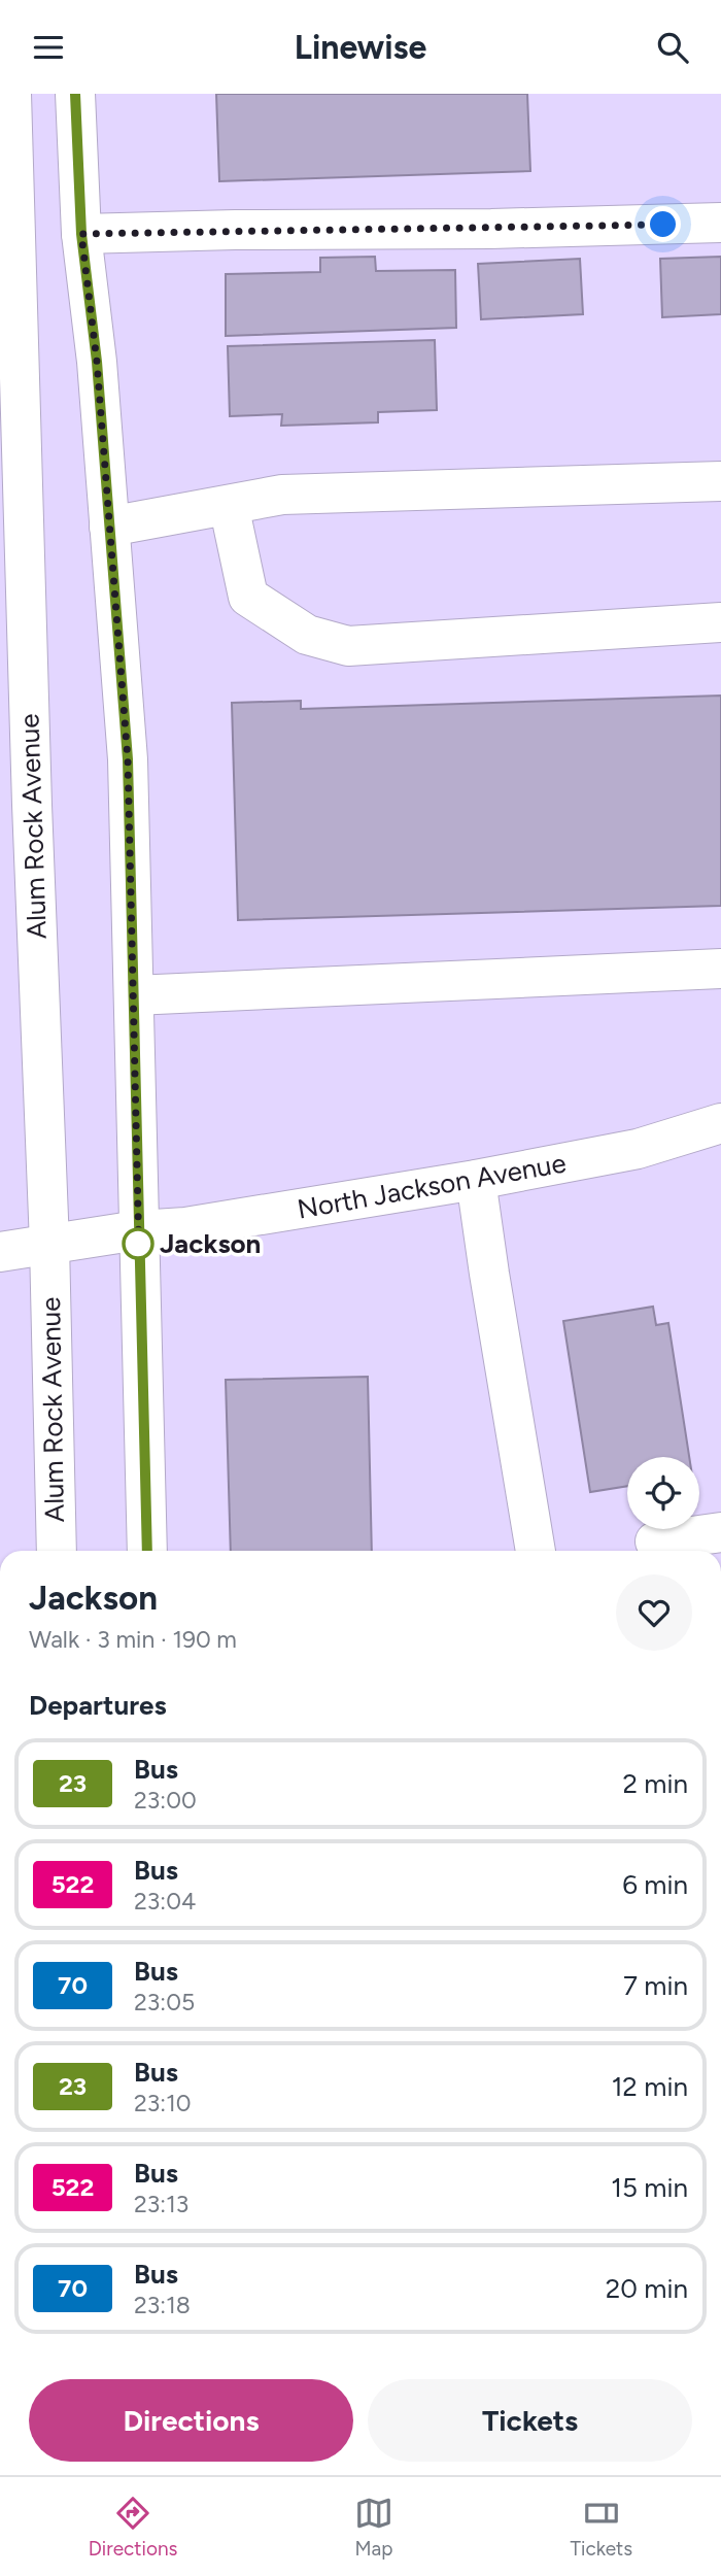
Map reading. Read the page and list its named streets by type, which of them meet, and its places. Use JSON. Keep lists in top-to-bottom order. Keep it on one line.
{"streets":{"main road":["Alum Rock Avenue","North Jackson Avenue"]},"crossings":[["Alum Rock Avenue","North Jackson Avenue"]],"places":["Jackson"],"lines":["bus line 23"],"page":{"header":"Linewise","heading":[["Jackson","Walk · 3 min · 190 m"],"Departures"],"list":[{"mark":"23","name":"Bus","note":"23:00","value":"2 min"},{"mark":"522","name":"Bus","note":"23:04","value":"6 min"},{"mark":"70","name":"Bus","note":"23:05","value":"7 min"},{"mark":"23","name":"Bus","note":"23:10","value":"12 min"},{"mark":"522","name":"Bus","note":"23:13","value":"15 min"},{"mark":"70","name":"Bus","note":"23:18","value":"20 min"}],"buttons":["Directions","Tickets"],"tabs":["Directions","Map","Tickets"]}}
